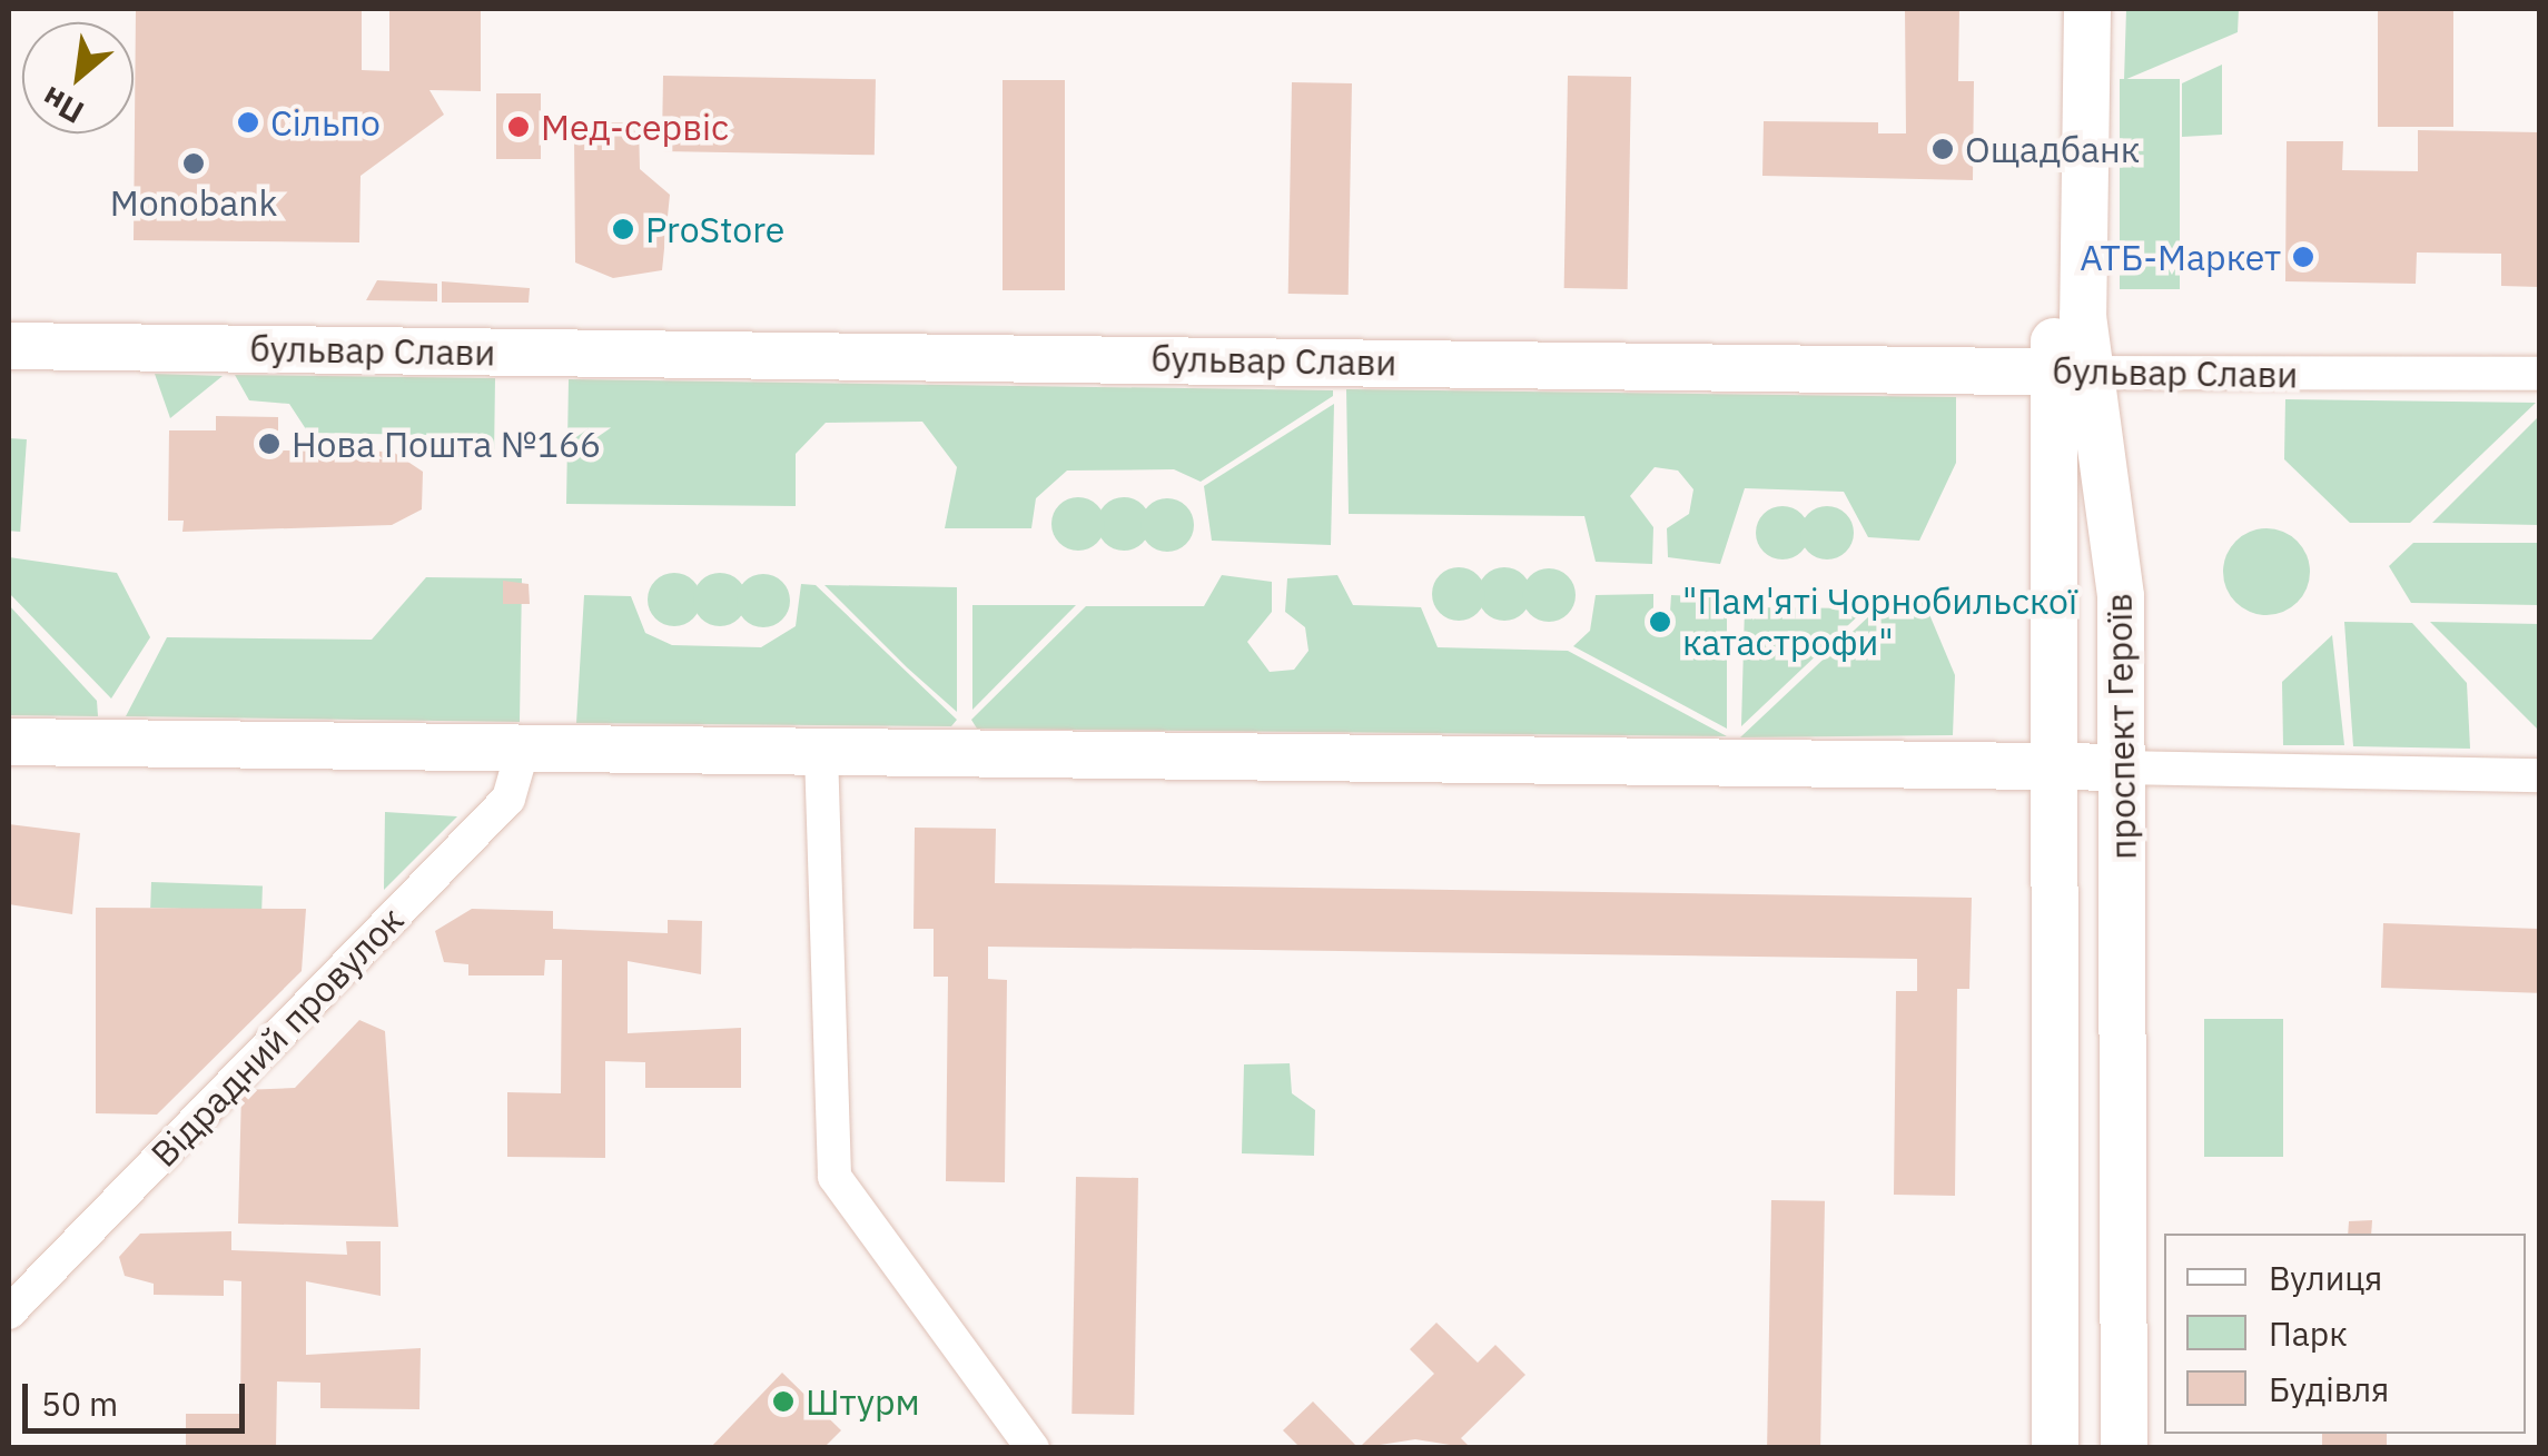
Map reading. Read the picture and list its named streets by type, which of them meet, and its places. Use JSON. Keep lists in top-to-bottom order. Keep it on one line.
{"streets":{"main road":["бульвар Слави","проспект Героїв"],"street":["Відрадний провулок"]},"crossings":[["бульвар Слави","проспект Героїв"]],"places":["Сільпо","Мед-сервіс","Ощадбанк","Monobank","ProStore","АТБ-Маркет","Нова Пошта №166","\"Пам'яті Чорнобильскої катастрофи\"","Штурм"],"legend":["Вулиця","Парк","Будівля"],"scale_bar":"50 m","north":"bottom left"}
